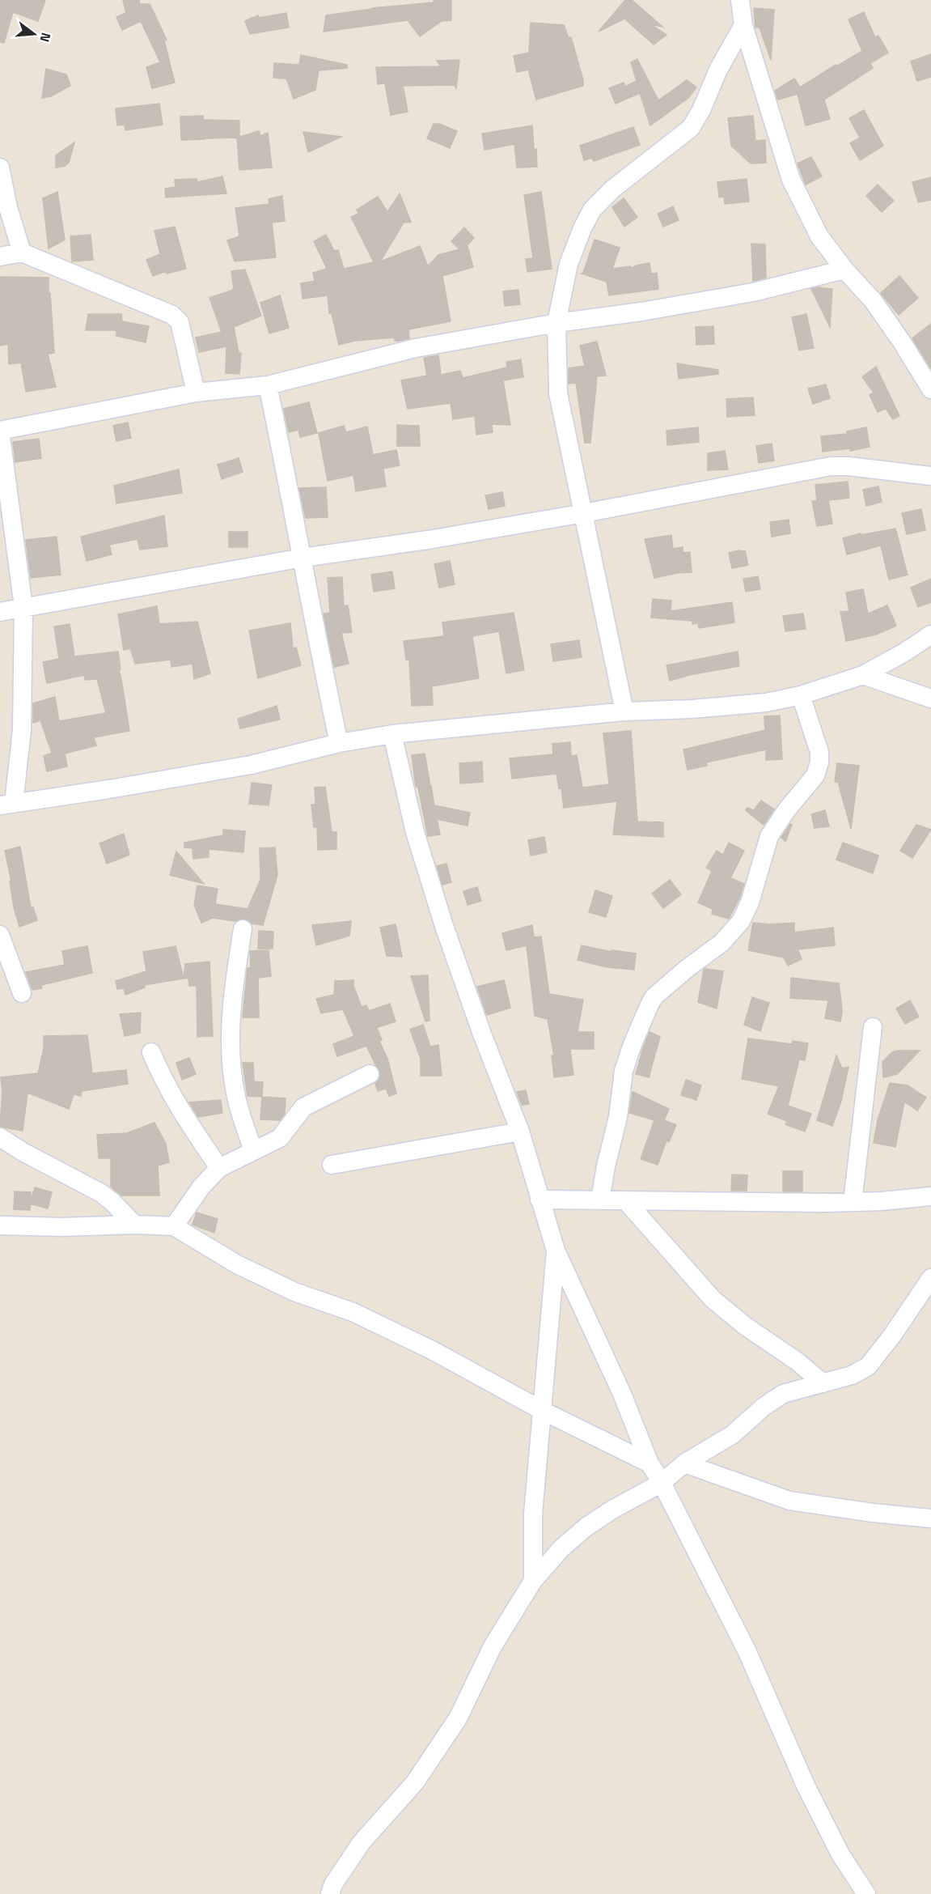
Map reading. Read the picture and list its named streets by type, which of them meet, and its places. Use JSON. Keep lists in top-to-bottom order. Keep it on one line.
{"north":"right"}
